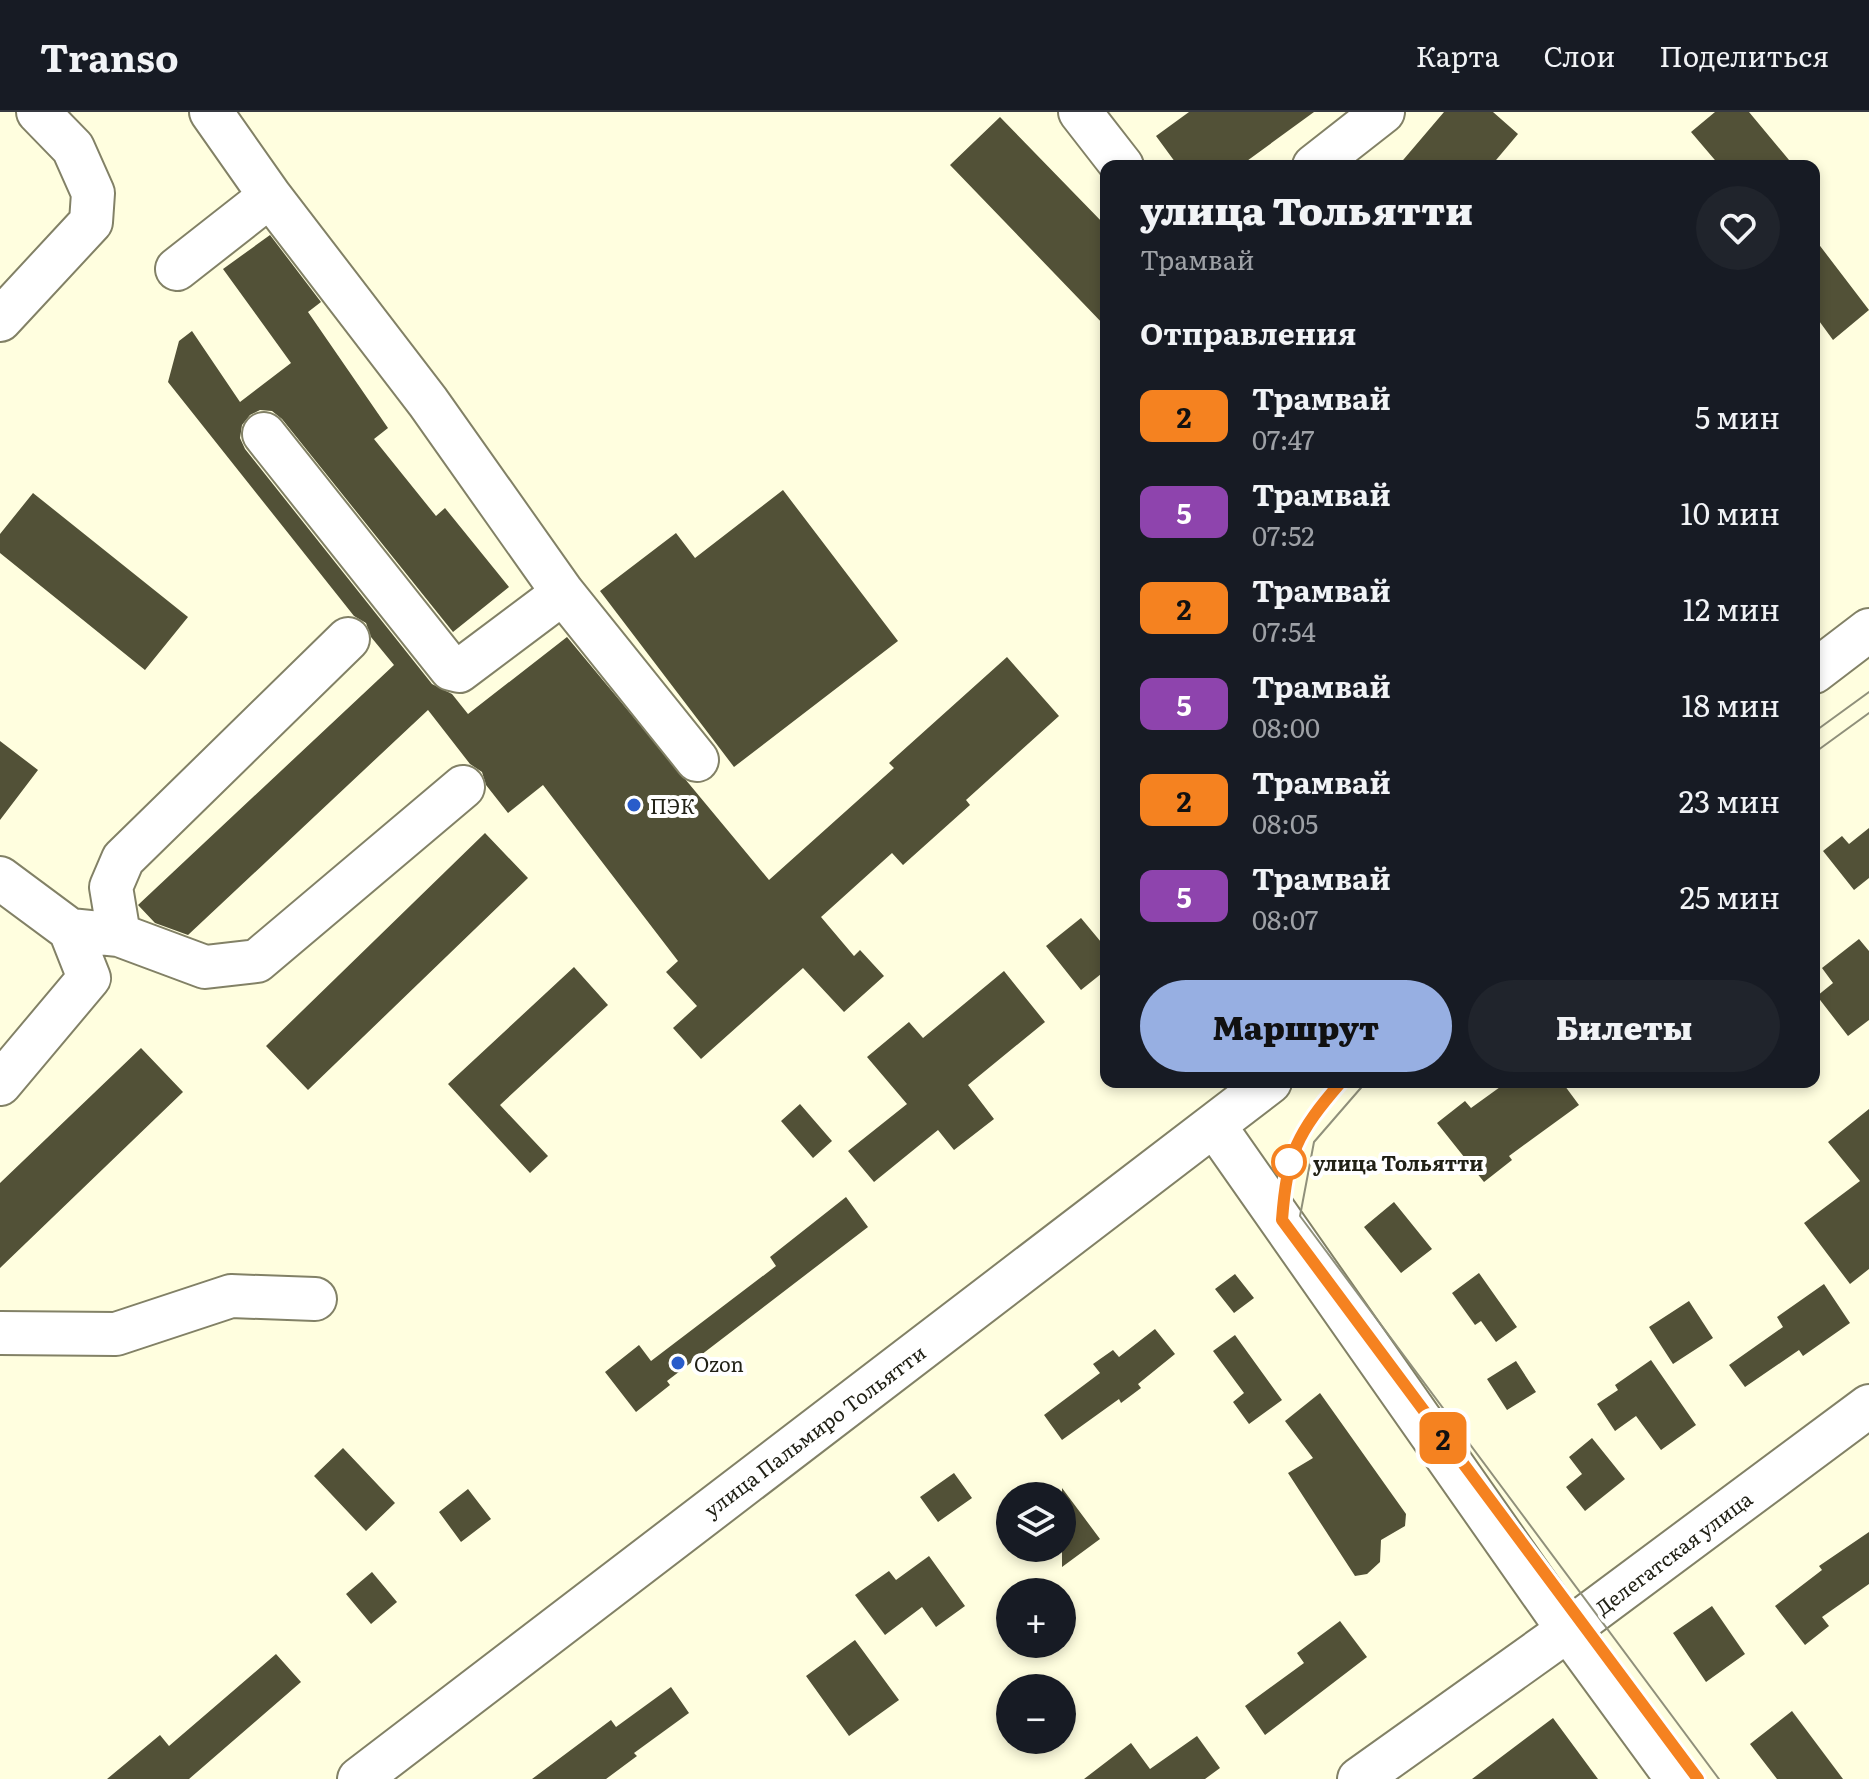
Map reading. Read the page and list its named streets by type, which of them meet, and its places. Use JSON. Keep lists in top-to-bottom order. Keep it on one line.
{"streets":{"street":["улица Пальмиро Тольятти","Делегатская улица"]},"places":["ПЭК","улица Тольятти","Ozon"],"lines":["tram line 2"],"page":{"header":"Transo","nav":["Карта","Слои","Поделиться"],"on_map":"2","heading":[["улица Тольятти","Трамвай"],"Отправления"],"list":[{"mark":"2","name":"Трамвай","note":"07:47","value":"5 мин"},{"mark":"5","name":"Трамвай","note":"07:52","value":"10 мин"},{"mark":"2","name":"Трамвай","note":"07:54","value":"12 мин"},{"mark":"5","name":"Трамвай","note":"08:00","value":"18 мин"},{"mark":"2","name":"Трамвай","note":"08:05","value":"23 мин"},{"mark":"5","name":"Трамвай","note":"08:07","value":"25 мин"}],"buttons":["Маршрут","Билеты"],"map_buttons":["+","−"]}}
